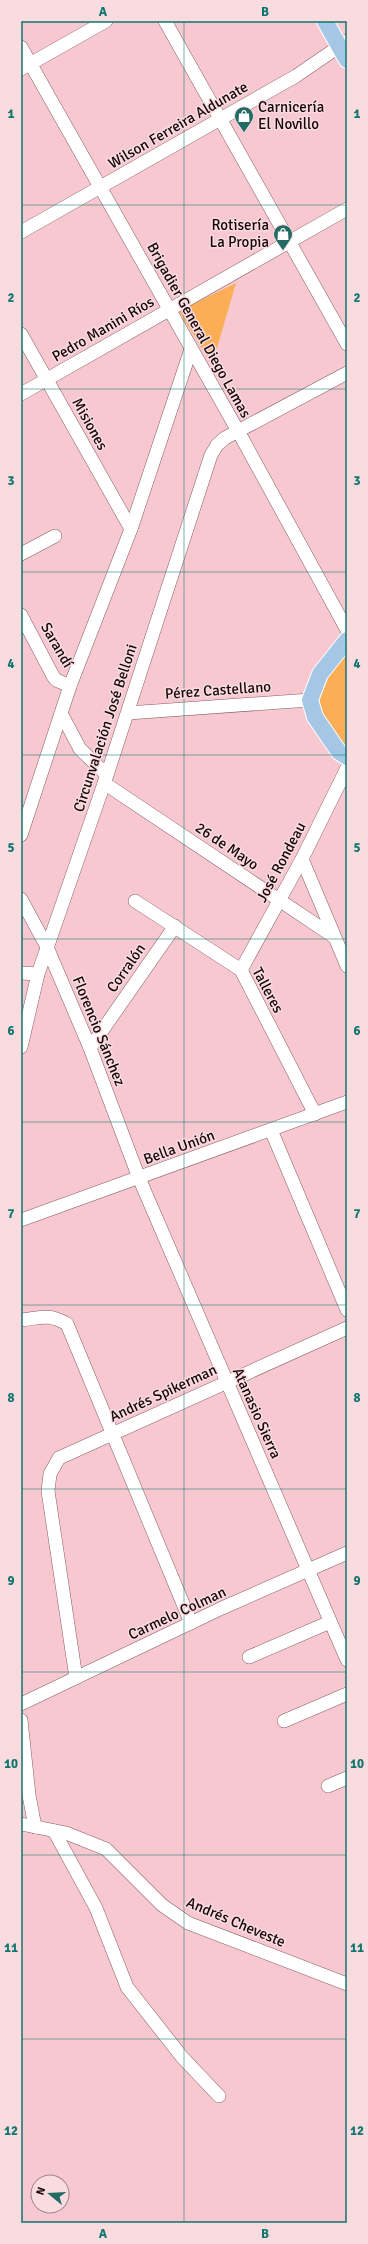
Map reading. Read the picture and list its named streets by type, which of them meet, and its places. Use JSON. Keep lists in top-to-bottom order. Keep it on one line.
{"streets":{"street":["Wilson Ferreira Aldunate","Pedro Manini Ríos","Brigadier General Diego Lamas","Misiones","Sarandí","Pérez Castellano","Circunvalación José Belloni","26 de Mayo","José Rondeau","Corralón","Talleres","Florencio Sánchez","Bella Unión","Andrés Spikerman","Atanasio Sierra","Carmelo Colman","Andrés Cheveste"]},"crossings":[["Wilson Ferreira Aldunate","Brigadier General Diego Lamas"],["Pedro Manini Ríos","Brigadier General Diego Lamas"],["Pedro Manini Ríos","Misiones"],["Brigadier General Diego Lamas","Circunvalación José Belloni"],["Pérez Castellano","Circunvalación José Belloni"],["Circunvalación José Belloni","26 de Mayo"],["Circunvalación José Belloni","Florencio Sánchez"],["26 de Mayo","José Rondeau"],["José Rondeau","Talleres"],["Corralón","Talleres"],["Corralón","Florencio Sánchez"],["Talleres","Bella Unión"],["Florencio Sánchez","Bella Unión"],["Florencio Sánchez","Atanasio Sierra"],["Bella Unión","Atanasio Sierra"],["Andrés Spikerman","Atanasio Sierra"],["Andrés Spikerman","Carmelo Colman"],["Atanasio Sierra","Carmelo Colman"]],"places":{"shop":["Carnicería El Novillo","Rotisería La Propia"]},"north":"left","grid":{"columns":["A","B"],"rows":["1","2","3","4","5","6","7","8","9","10","11","12"]}}
